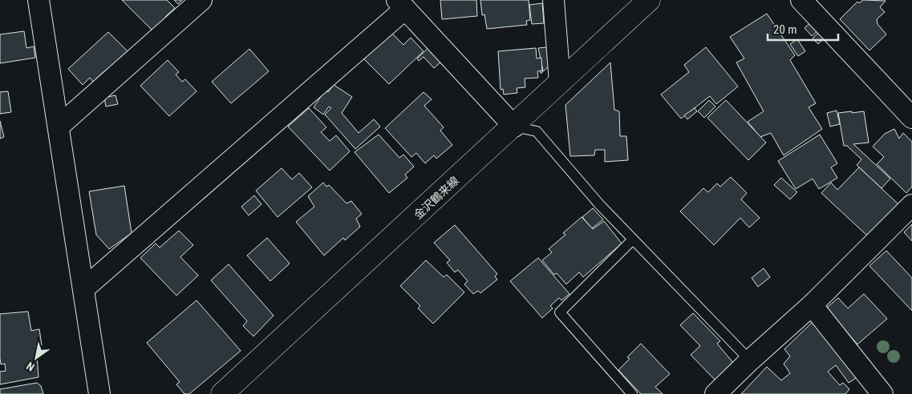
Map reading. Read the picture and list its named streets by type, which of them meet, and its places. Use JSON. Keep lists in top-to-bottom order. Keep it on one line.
{"streets":{"main road":["金沢鶴来線"]},"scale_bar":"20 m","north":"bottom left"}
